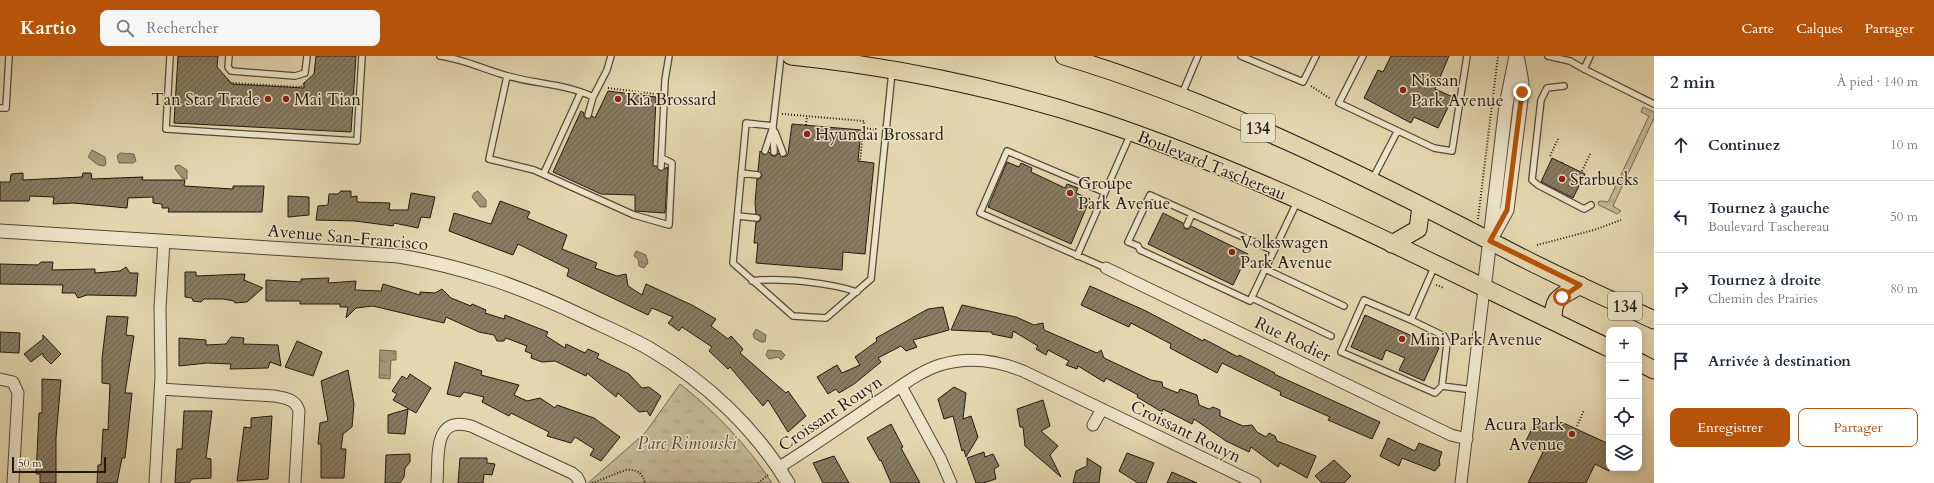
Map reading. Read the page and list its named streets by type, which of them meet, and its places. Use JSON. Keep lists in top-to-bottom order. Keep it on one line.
{"streets":{"main road":["134","Boulevard Taschereau"],"street":["Avenue San-Francisco","Rue Rodier","Croissant Rouyn"]},"crossings":[["Avenue San-Francisco","Croissant Rouyn"]],"parks":["Parc Rimouski"],"places":["Nissan Park Avenue","Tan Star Trade","Mai Tian","Kia Brossard","Hyundai Brossard","Starbucks","Groupe Park Avenue","Volkswagen Park Avenue","Mini Park Avenue","Acura Park Avenue"],"scale_bar":"50 m","page":{"header":"Kartio","search":"Rechercher","nav":["Carte","Calques","Partager"],"heading":["2 min","À pied · 140 m"],"list":[["Continuez","10 m"],["Tournez à gauche","Boulevard Taschereau","50 m"],["Tournez à droite","Chemin des Prairies","80 m"],"Arrivée à destination"],"map_buttons":["+","−"],"buttons":["Enregistrer","Partager"],"scale":"50 m"}}
